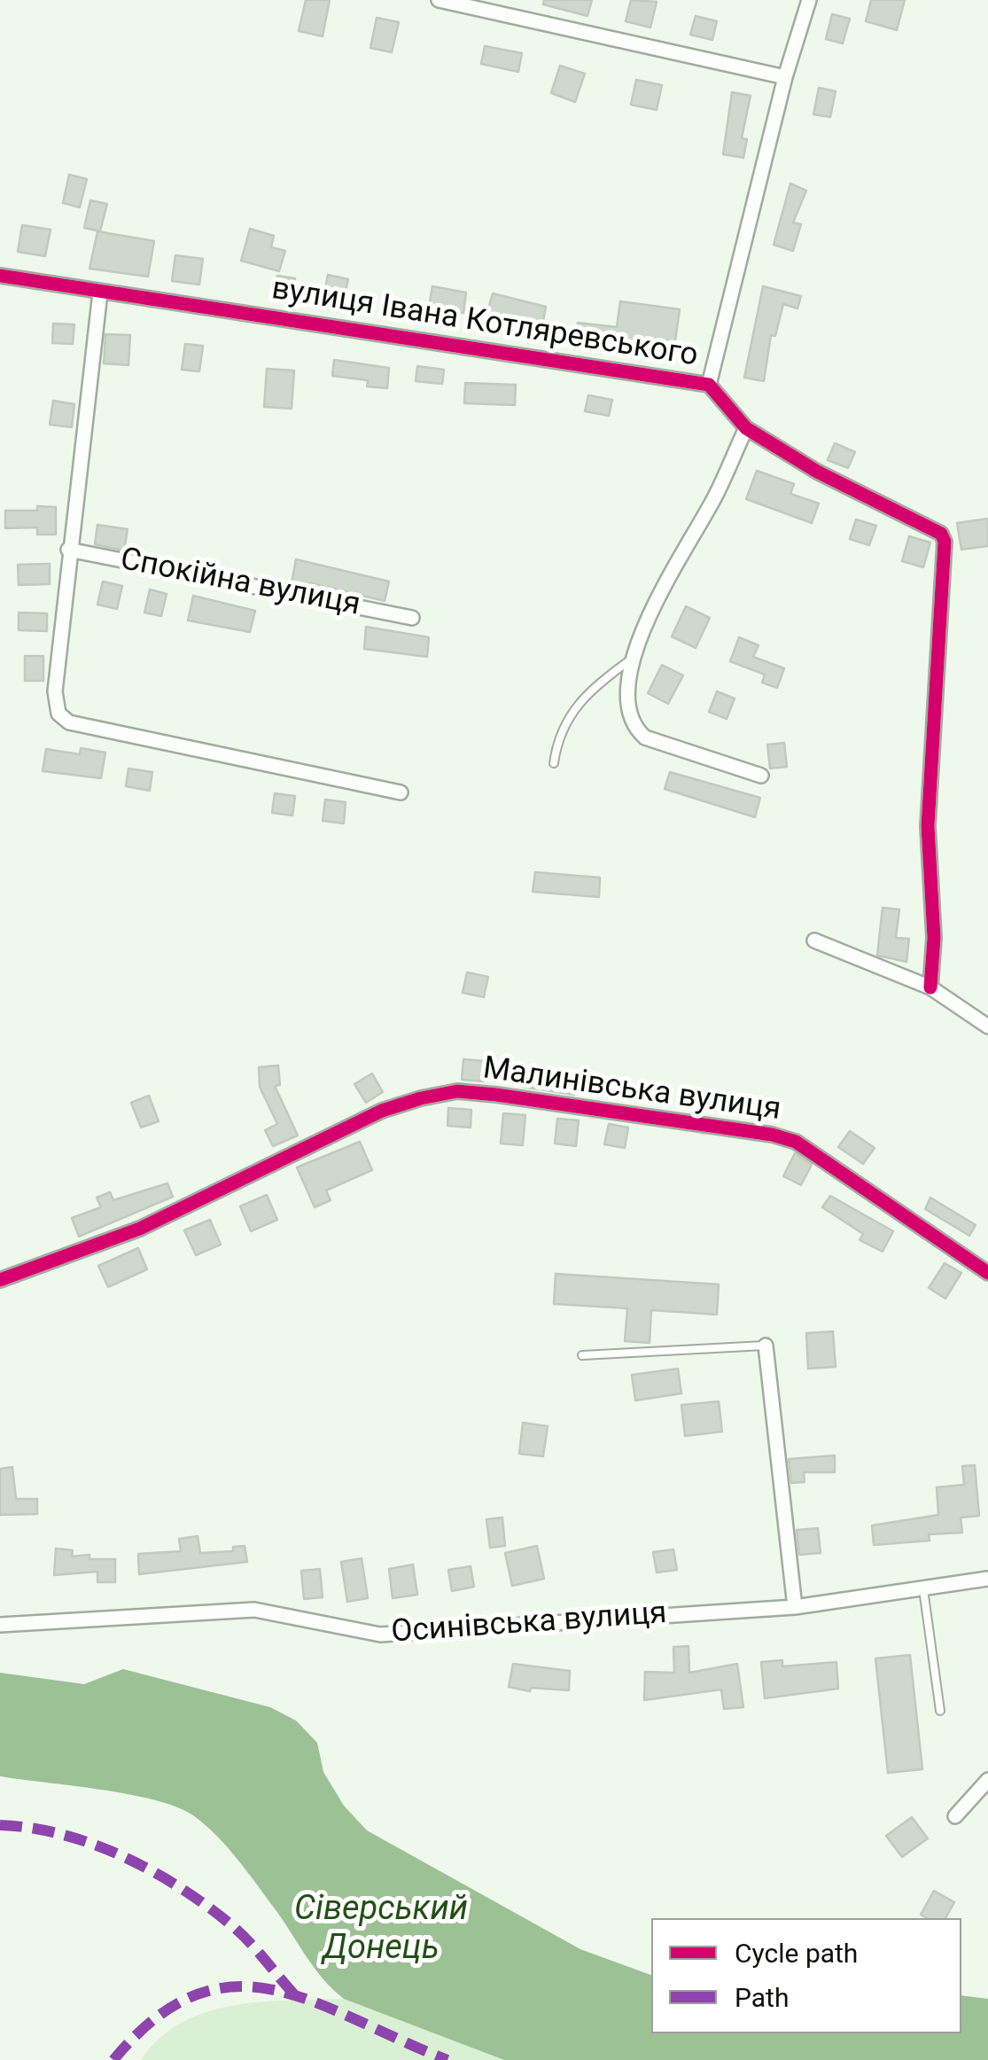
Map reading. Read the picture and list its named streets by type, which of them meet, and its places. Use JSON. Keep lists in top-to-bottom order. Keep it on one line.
{"streets":{"street":["вулиця Івана Котляревського","Спокійна вулиця","Малинівська вулиця","Осинівська вулиця"]},"water":["Сіверський Донець"],"legend":["Cycle path","Path"]}
